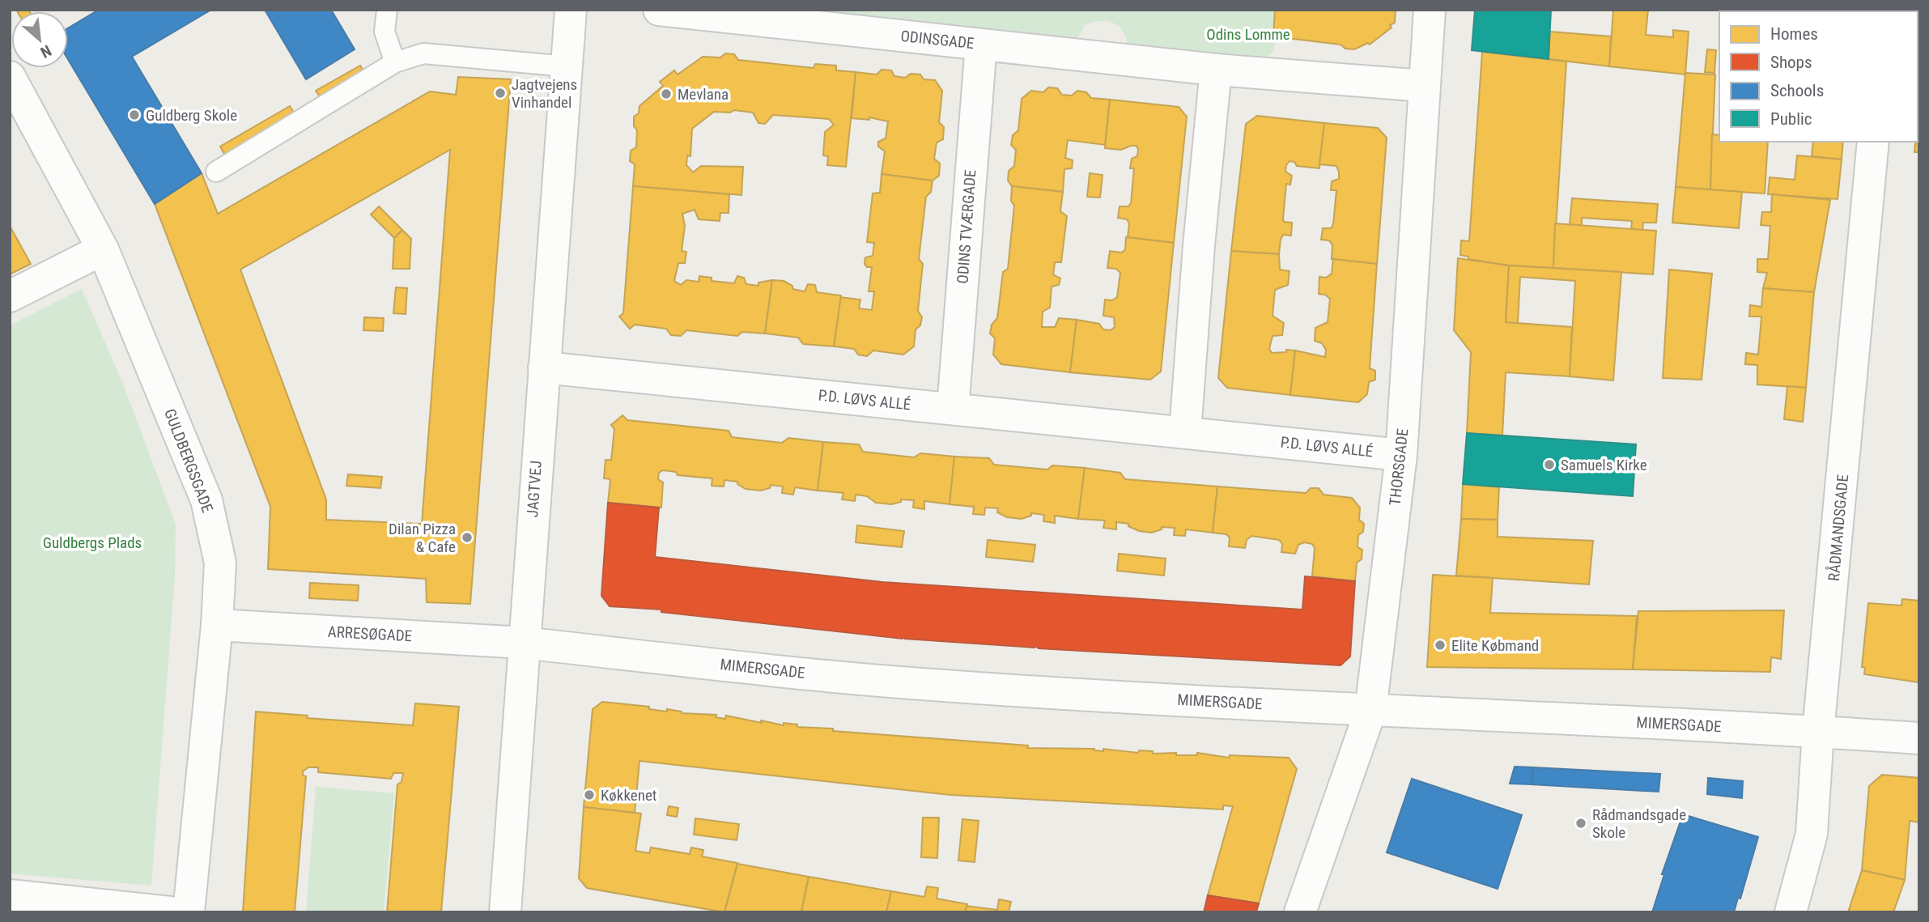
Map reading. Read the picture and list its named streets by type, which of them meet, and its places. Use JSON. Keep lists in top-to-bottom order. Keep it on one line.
{"streets":{"street":["ODINSGADE","ODINS TVÆRGADE","P.D. LØVS ALLÉ","GULDBERGSGADE","THORSGADE","JAGTVEJ","RÅDMANDSGADE","ARRESØGADE","MIMERSGADE"]},"crossings":[["ODINSGADE","ODINS TVÆRGADE"],["ODINSGADE","THORSGADE"],["ODINS TVÆRGADE","P.D. LØVS ALLÉ"],["P.D. LØVS ALLÉ","THORSGADE"],["P.D. LØVS ALLÉ","JAGTVEJ"],["GULDBERGSGADE","ARRESØGADE"],["THORSGADE","MIMERSGADE"],["JAGTVEJ","ARRESØGADE"],["JAGTVEJ","MIMERSGADE"],["RÅDMANDSGADE","MIMERSGADE"],["ARRESØGADE","MIMERSGADE"]],"parks":["Odins Lomme","Guldbergs Plads"],"places":["Jagtvejens Vinhandel","Mevlana","Guldberg Skole","Samuels Kirke","Dilan Pizza & Cafe","Elite Købmand","Køkkenet","Rådmandsgade Skole"],"legend":["Homes","Shops","Schools","Public"],"north":"bottom right"}
